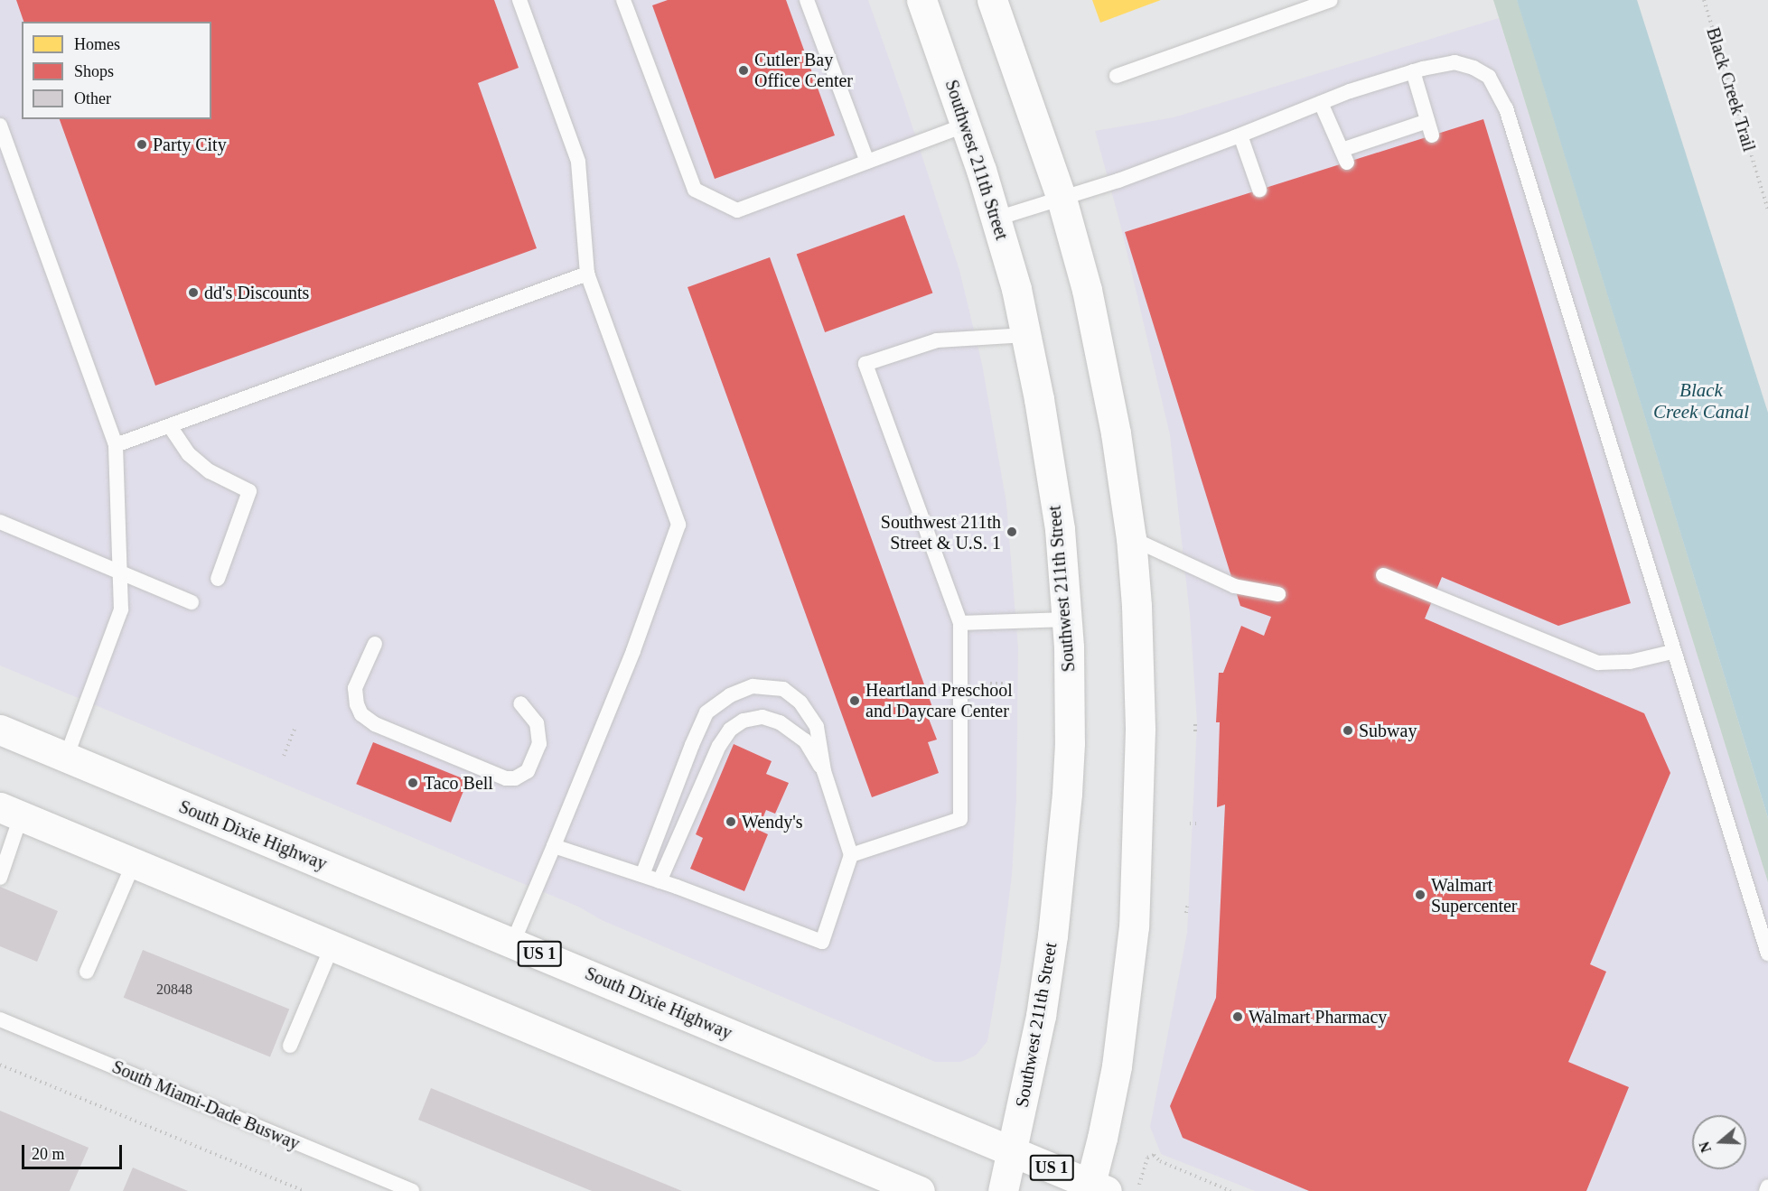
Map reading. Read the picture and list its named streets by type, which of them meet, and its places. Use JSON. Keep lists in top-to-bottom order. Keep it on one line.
{"streets":{"main road":["Southwest 211th Street","South Dixie Highway","US 1"],"lane":["South Miami-Dade Busway"],"path":["Black Creek Trail"]},"crossings":[["Southwest 211th Street","South Dixie Highway"]],"water":["Black Creek Canal"],"places":["Cutler Bay Office Center","Party City","dd's Discounts","Southwest 211th Street & U.S. 1","Heartland Preschool and Daycare Center","Subway","Taco Bell","Wendy's","Walmart Supercenter","Walmart Pharmacy"],"house_numbers":["20848"],"legend":["Homes","Shops","Other"],"scale_bar":"20 m","north":"left"}
